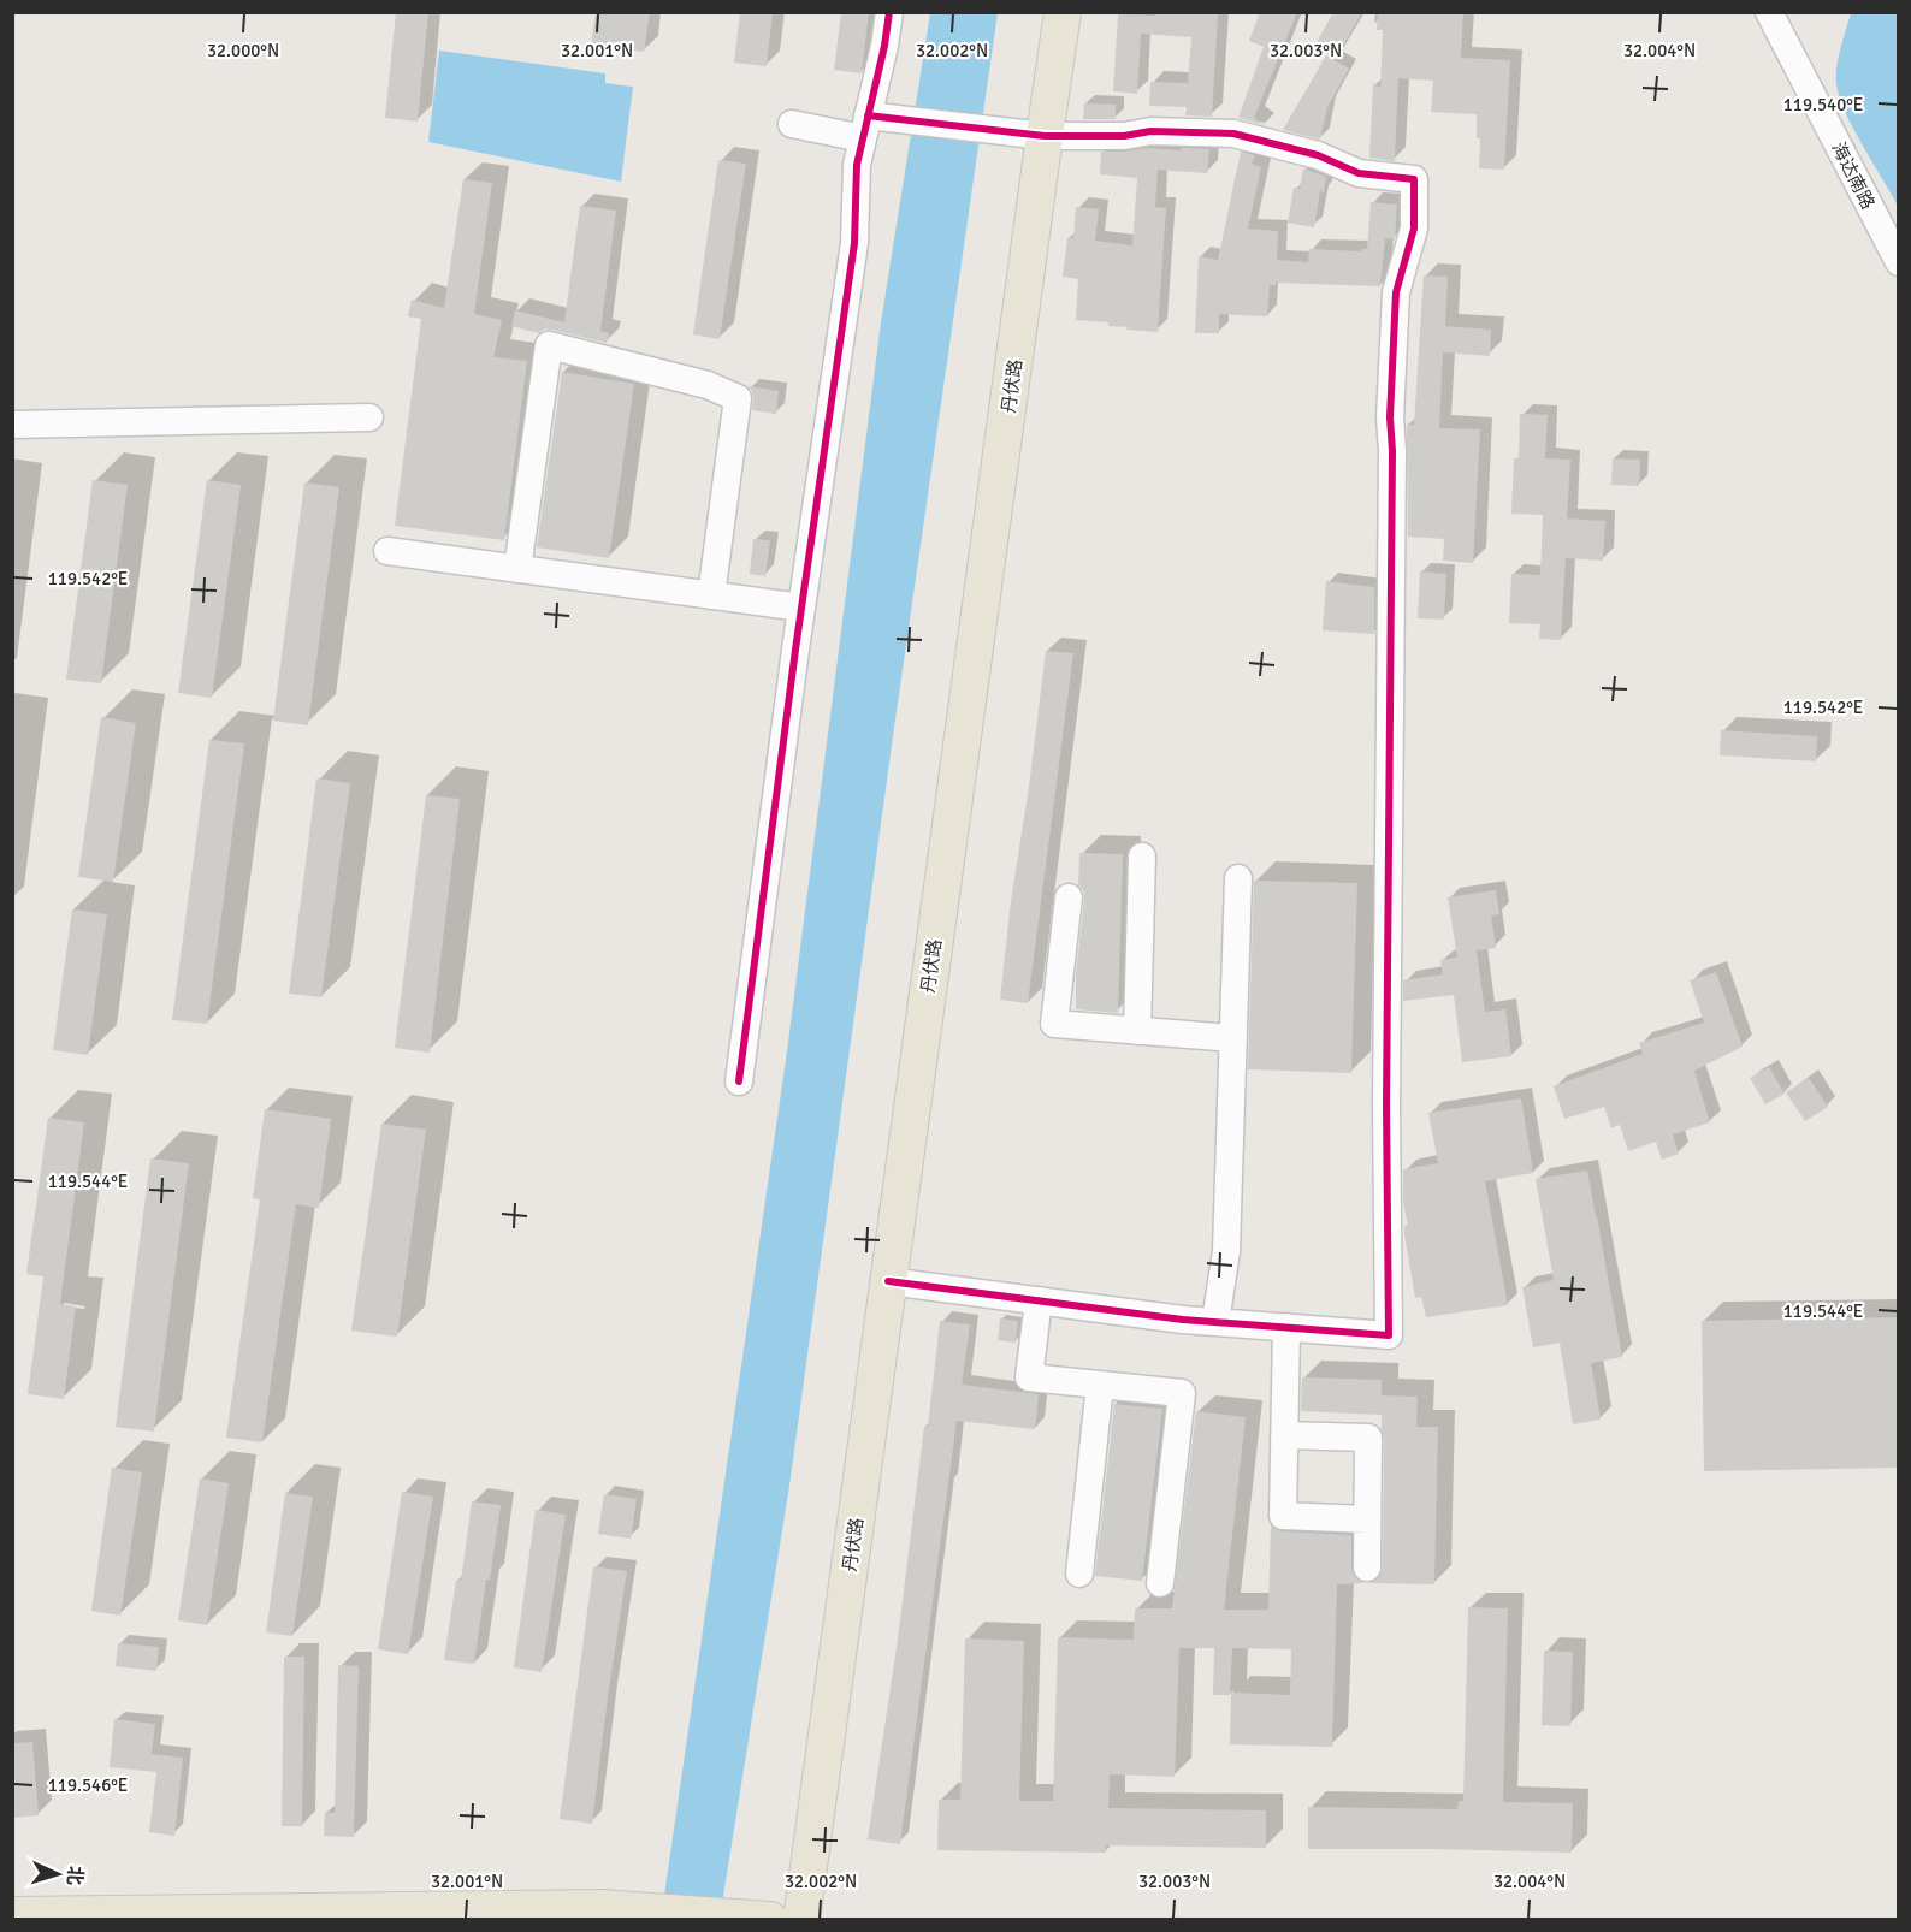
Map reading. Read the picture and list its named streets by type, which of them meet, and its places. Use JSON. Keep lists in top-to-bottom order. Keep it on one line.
{"streets":{"main road":["丹伏路"],"street":["海达南路"]},"north":"right","coordinates":["32.000°N","32.001°N","32.002°N","32.003°N","32.004°N","119.540°E","119.542°E","119.544°E","119.546°E"]}
